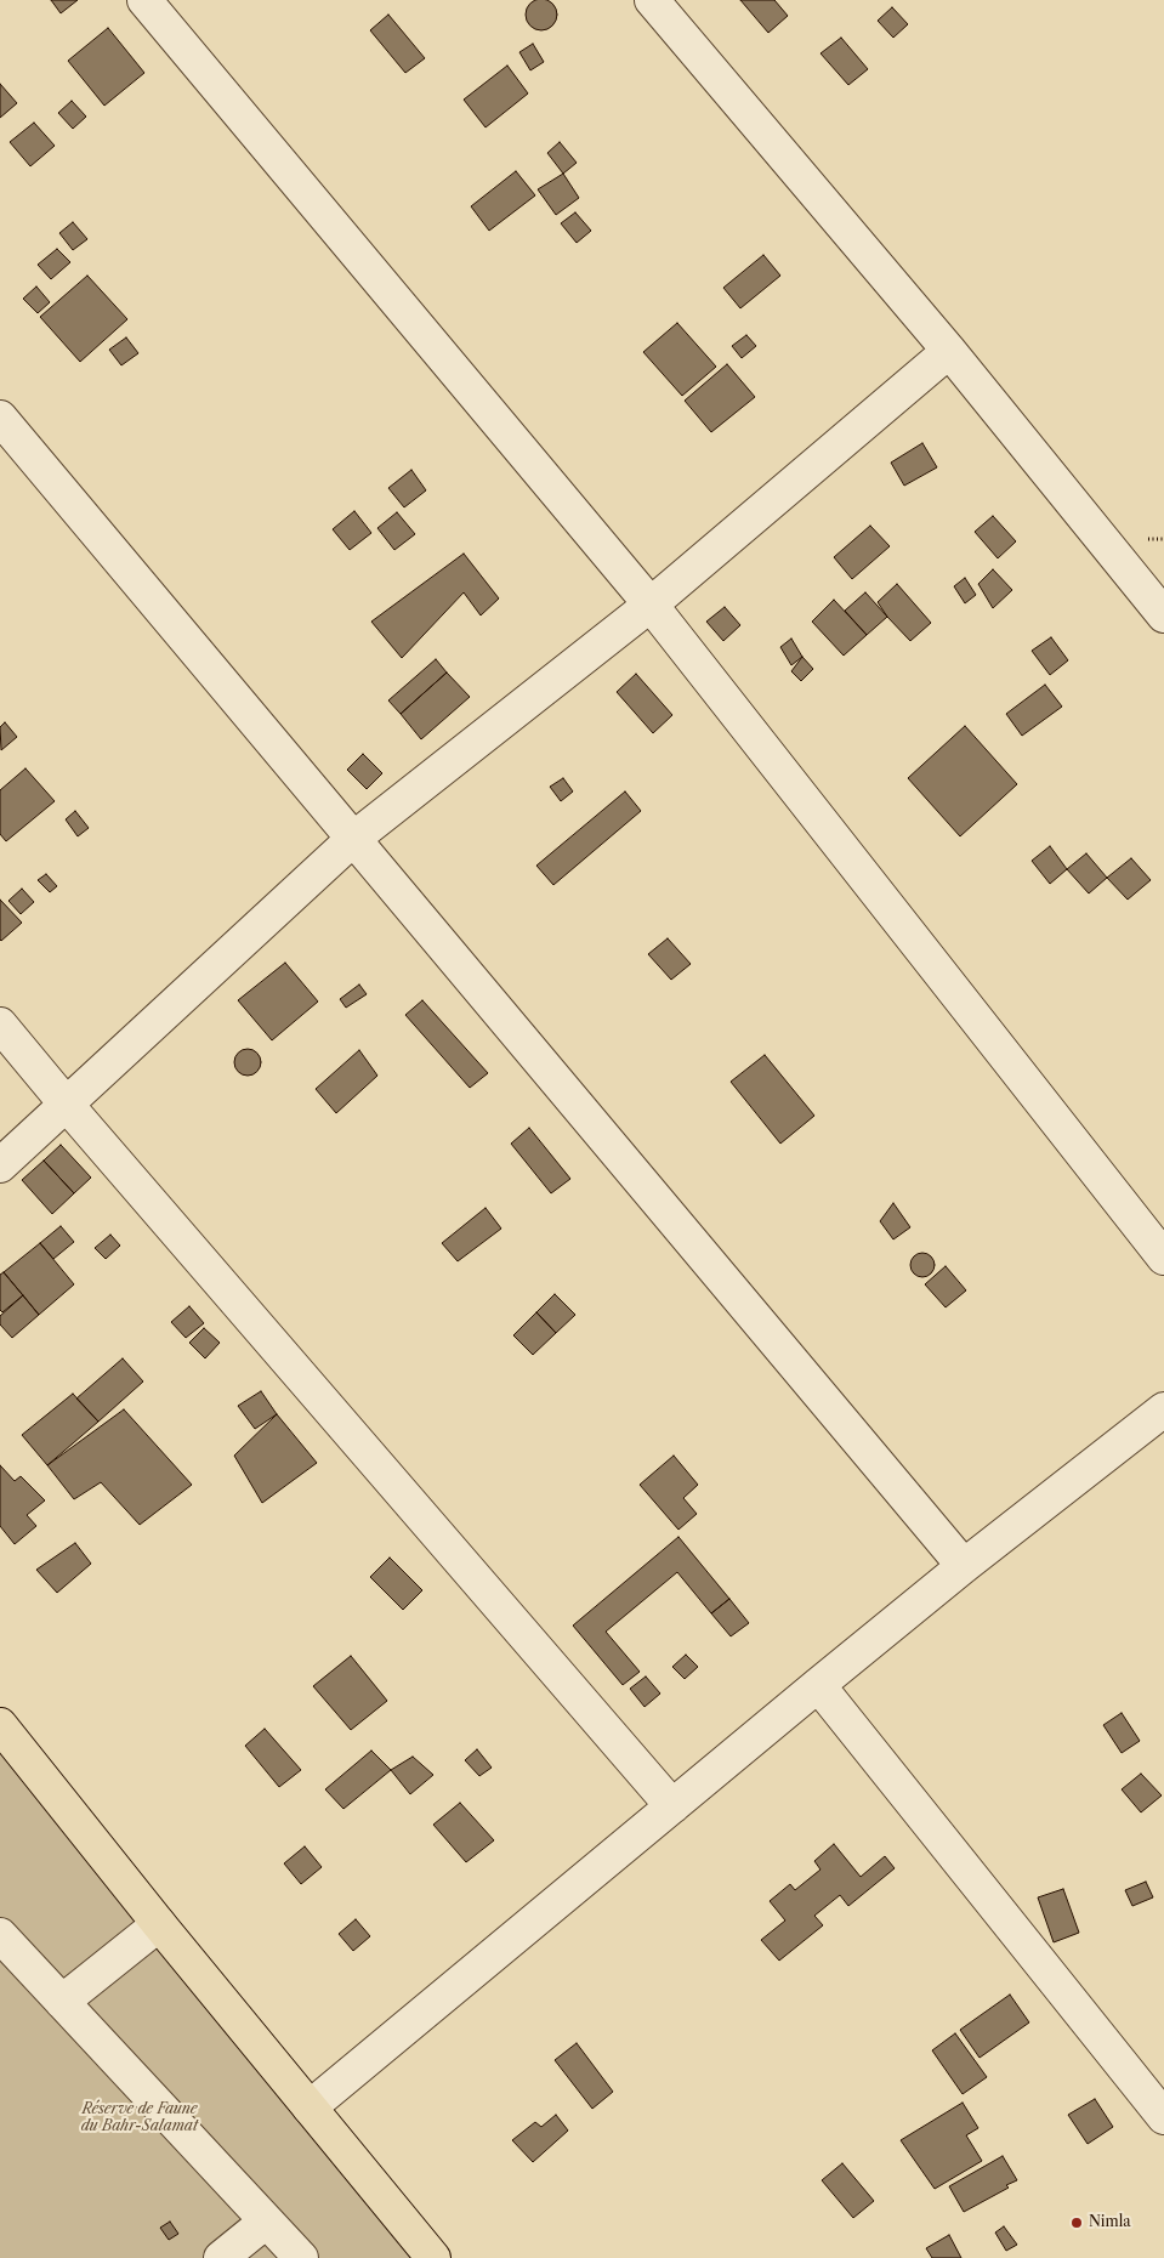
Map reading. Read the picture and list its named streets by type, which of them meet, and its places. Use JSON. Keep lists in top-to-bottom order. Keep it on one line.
{"parks":["Réserve de Faune du Bahr-Salamat"],"places":["Nimla"]}
